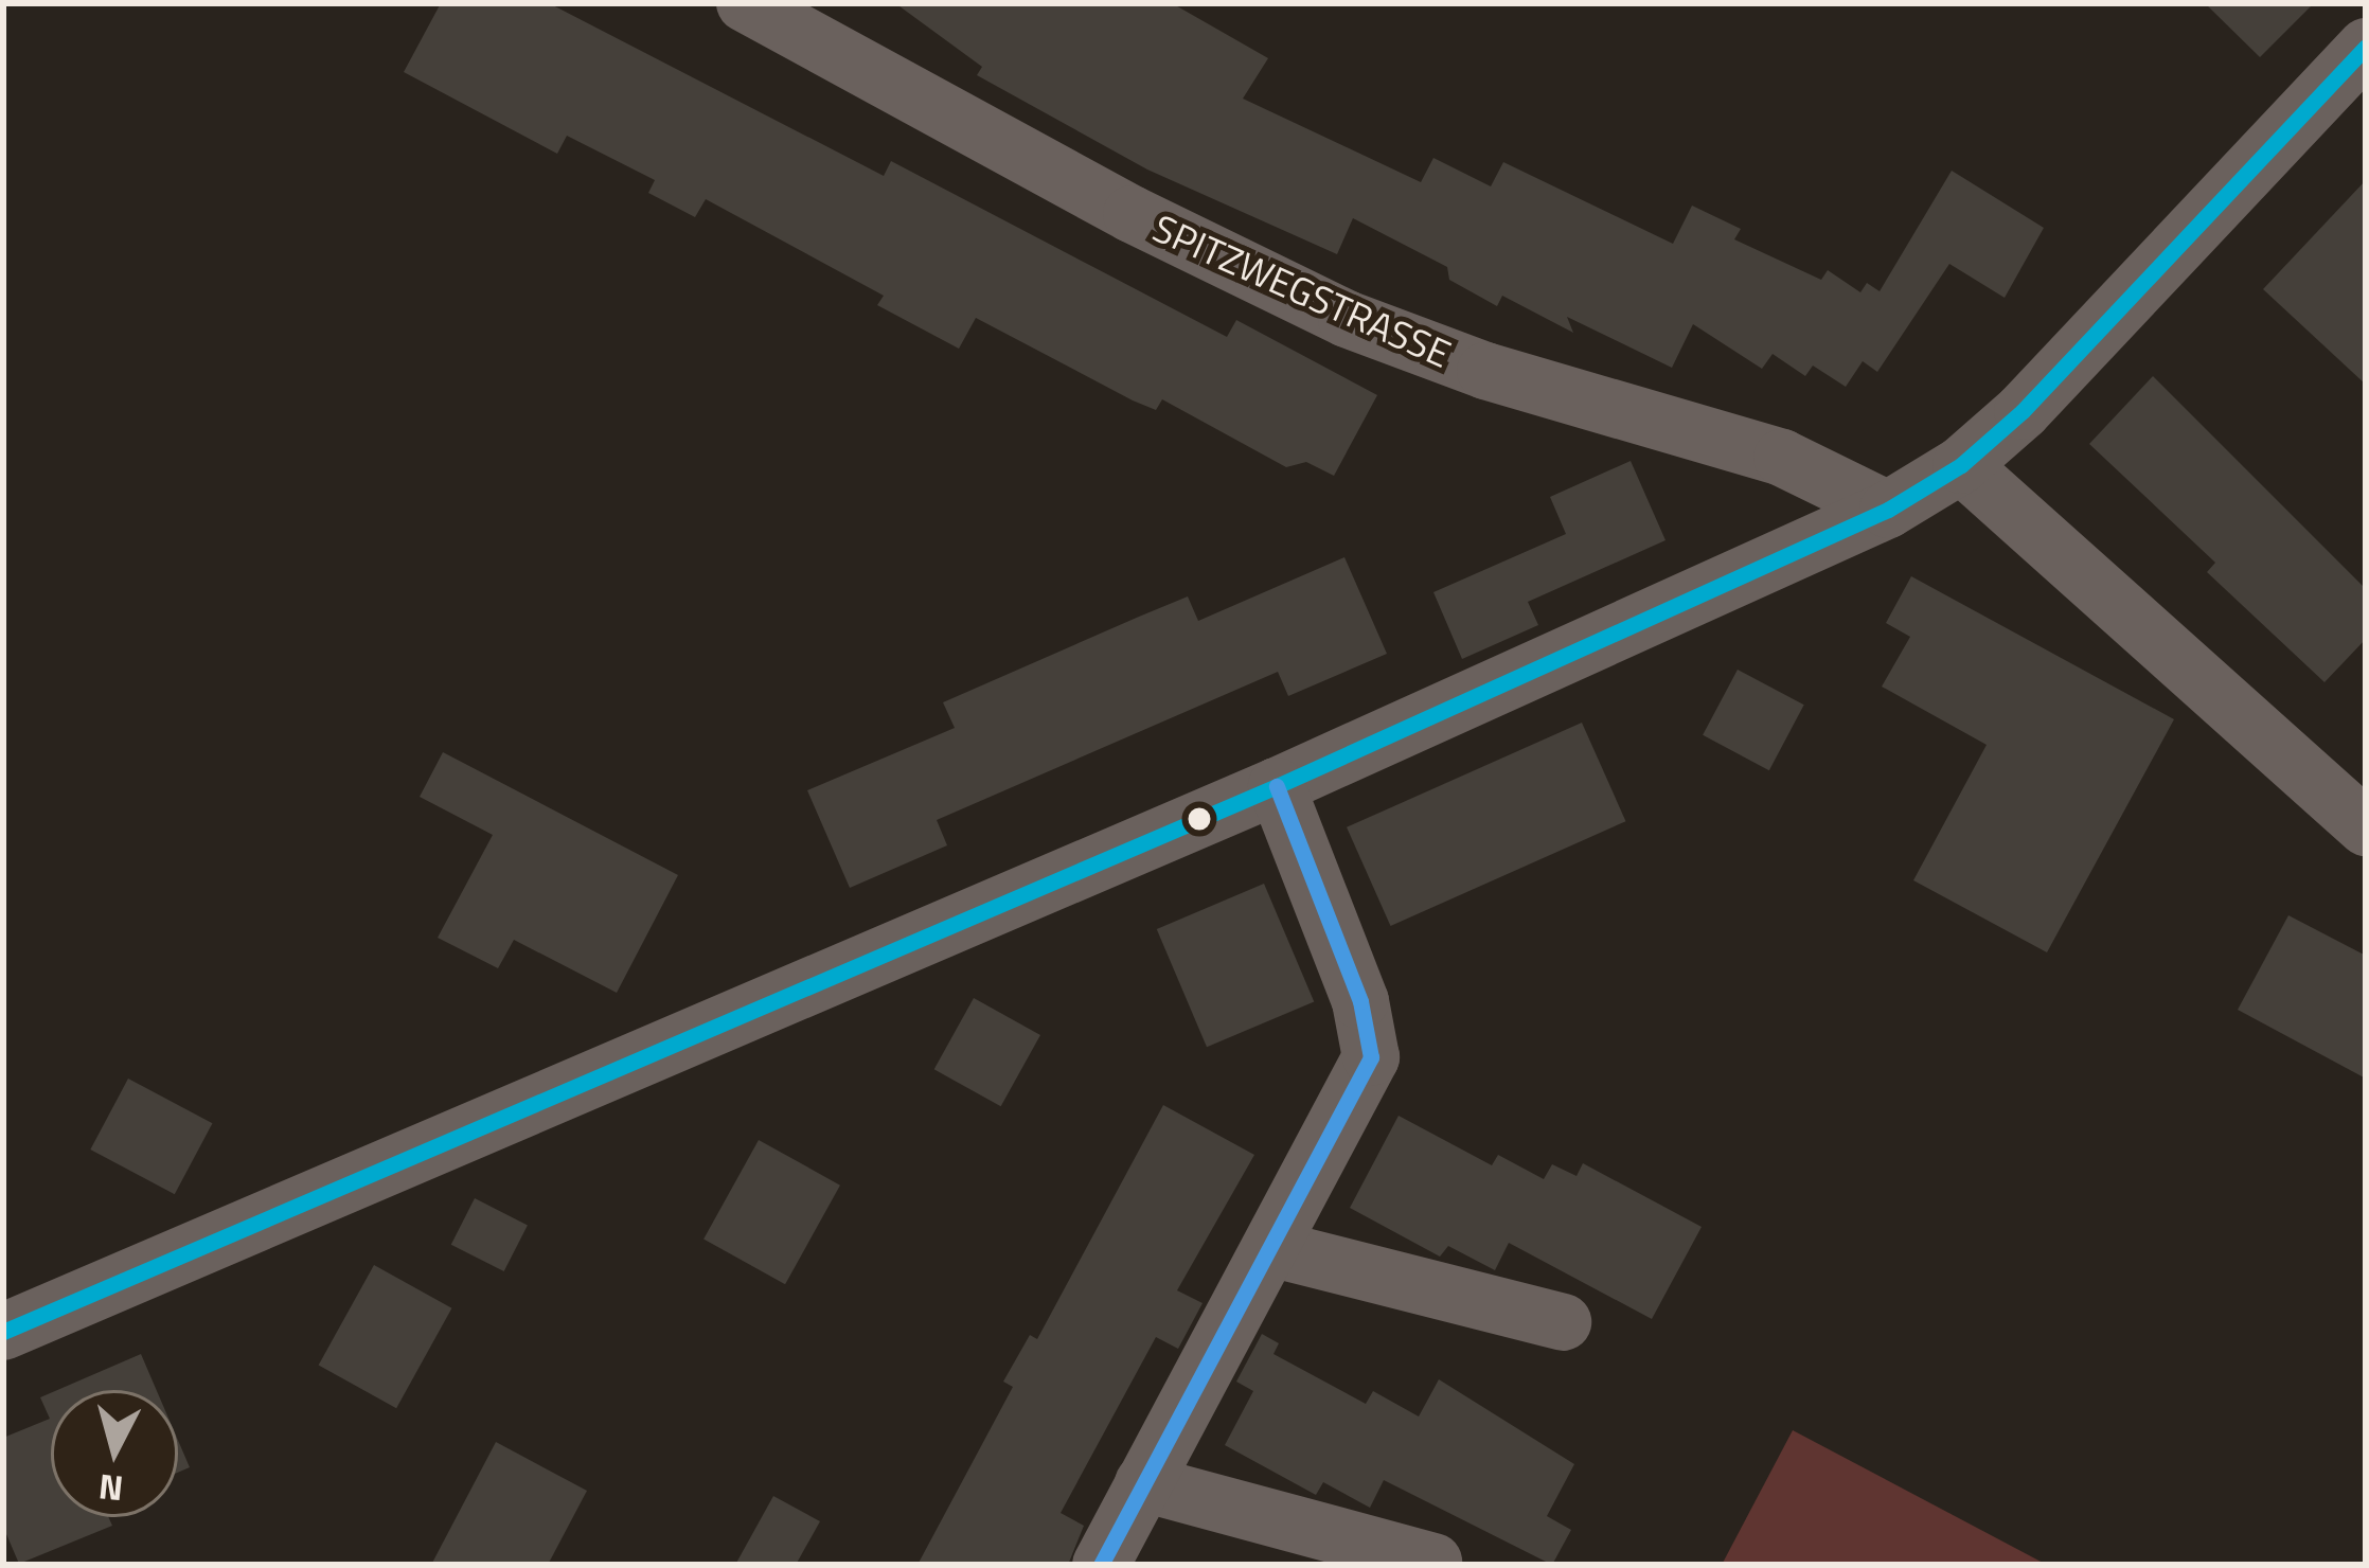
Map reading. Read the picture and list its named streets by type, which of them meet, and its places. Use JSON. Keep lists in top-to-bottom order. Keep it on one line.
{"streets":{"street":["SPITZWEGSTRASSE"]},"north":"bottom"}
